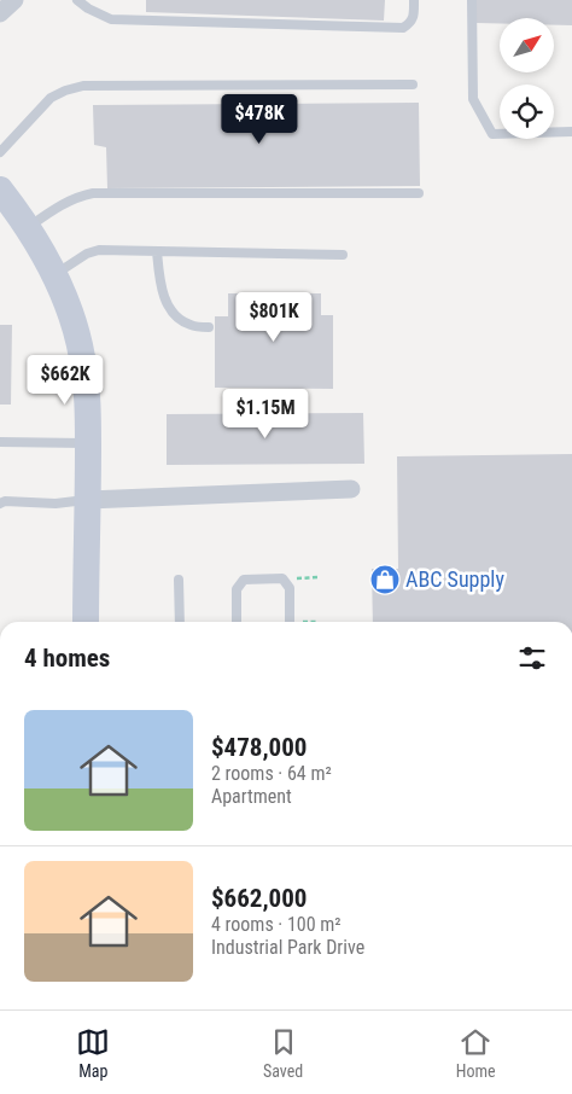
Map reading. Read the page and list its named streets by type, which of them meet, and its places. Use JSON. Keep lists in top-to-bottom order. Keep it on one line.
{"places":{"shop":["ABC Supply"]},"north":"top right","page":{"price":["$478K","$801K","$662K","$1.15M"],"heading":"4 homes","list":[{"name":"$478,000","note":"2 rooms · 64 m² · Apartment"},{"name":"$662,000","note":"4 rooms · 100 m² · Industrial Park Drive"}],"tabs":["Map","Saved","Home"]}}
